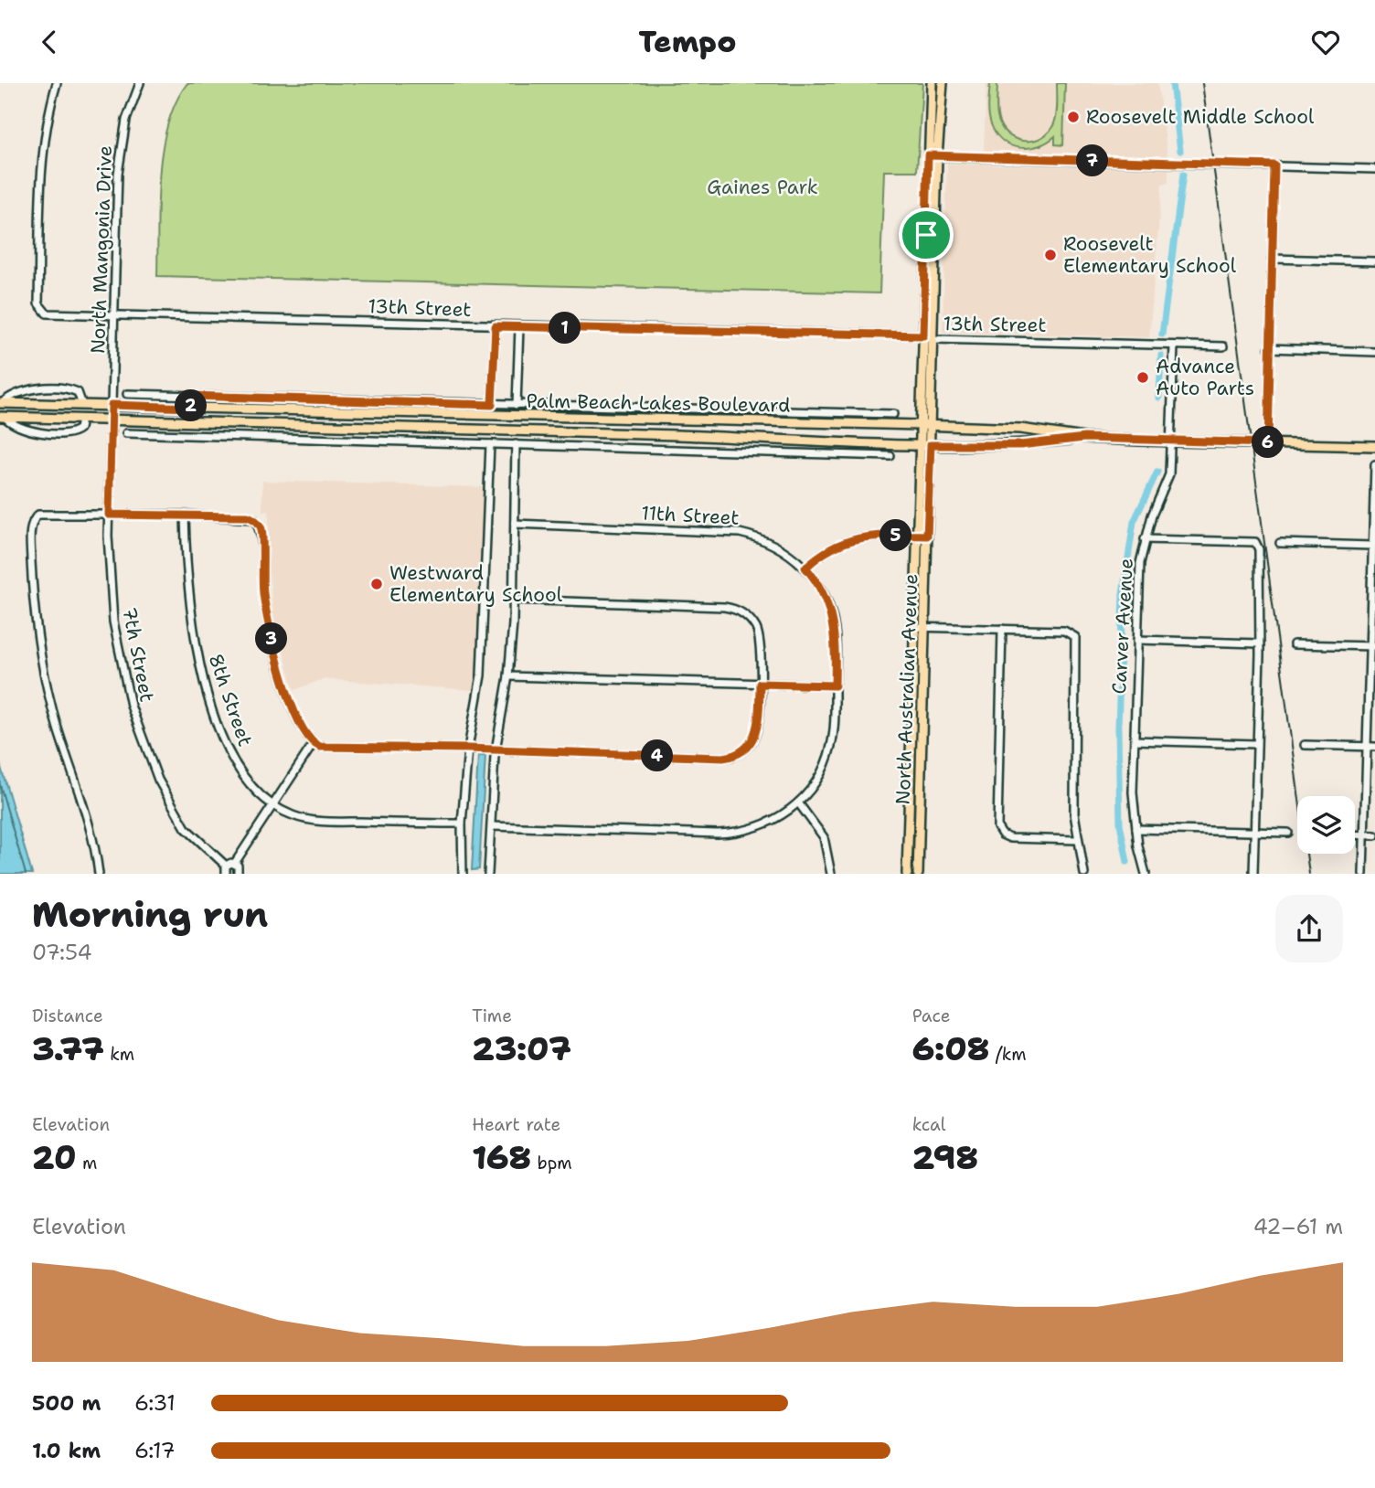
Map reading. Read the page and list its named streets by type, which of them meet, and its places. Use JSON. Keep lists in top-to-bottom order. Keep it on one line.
{"streets":{"main road":["Palm Beach Lakes Boulevard","North Australian Avenue"],"street":["North Mangonia Drive","13th Street","11th Street","Carver Avenue","7th Street","8th Street"]},"crossings":[["North Mangonia Drive","13th Street"],["North Mangonia Drive","Palm Beach Lakes Boulevard"],["North Mangonia Drive","7th Street"],["13th Street","Carver Avenue"],["13th Street","North Australian Avenue"],["Palm Beach Lakes Boulevard","Carver Avenue"],["Palm Beach Lakes Boulevard","7th Street"],["Palm Beach Lakes Boulevard","North Australian Avenue"]],"parks":["Gaines Park"],"places":["Roosevelt Middle School","Roosevelt Elementary School","Advance Auto Parts","Westward Elementary School"],"page":{"header":"Tempo","pins":["7","1","2","6","5","3","4"],"heading":["Morning run","07:54"],"stats":[["Distance","3.77 km"],["Time","23:07"],["Pace","6:08 /km"],["Elevation","20 m"],["Heart rate","168 bpm"],["kcal","298"]],"chart":["Elevation","42–61 m"],"list":[{"name":"500 m","note":"6:31"},{"name":"1.0 km","note":"6:17"}]}}
